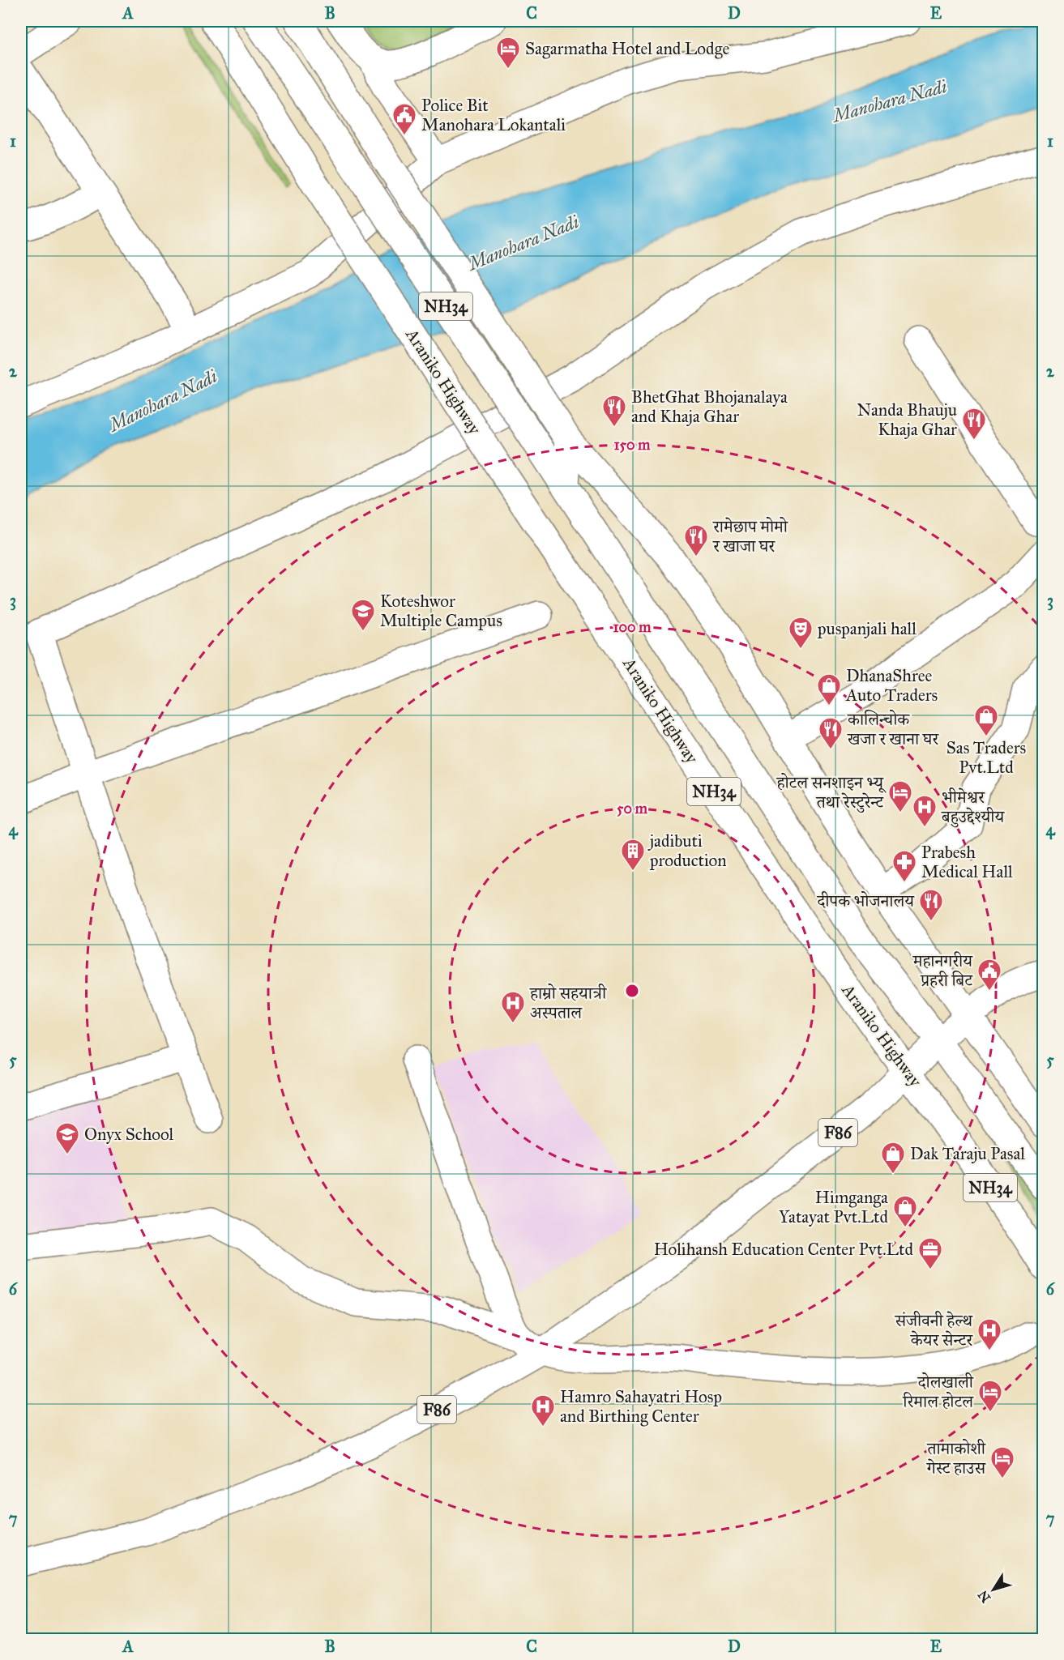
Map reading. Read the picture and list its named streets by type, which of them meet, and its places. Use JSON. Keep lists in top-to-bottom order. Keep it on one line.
{"streets":{"main road":["NH34","Araniko Highway","F86"]},"crossings":[["Araniko Highway","F86"]],"water":["Manohara Nadi"],"places":{"hotel":["Sagarmatha Hotel and Lodge","होटल सनशाइन भ्यू तथा रेस्टुरेन्ट","दोलखाली रिमाल होटल","तामाकोशी गेस्ट हाउस"],"public building":["Police Bit Manohara Lokantali","महानगरीय प्रहरी बिट"],"restaurant":["BhetGhat Bhojanalaya and Khaja Ghar","Nanda Bhauju Khaja Ghar","रामेछाप मोमो र खाजा घर","कालिन्चोक खजा र खाना घर","दीपक भोजनालय"],"school or university":["Koteshwor Multiple Campus","Onyx School"],"theatre":["puspanjali hall"],"shop":["DhanaShree Auto Traders","Sas Traders Pvt.Ltd","Dak Taraju Pasal","Himganga Yatayat Pvt.Ltd"],"hospital":["भीमेश्वर बहुउद्देश्यीय","हाम्रो सहयात्री अस्पताल","संजीवनी हेल्थ केयर सेन्टर","Hamro Sahayatri Hosp and Birthing Center"],"building":["jadibuti production"],"pharmacy":["Prabesh Medical Hall"],"office":["Holihansh Education Center Pvt.Ltd"]},"north":"bottom left","grid":{"columns":["A","B","C","D","E"],"rows":["1","2","3","4","5","6","7"]},"rings":["150 m","100 m","50 m"]}
